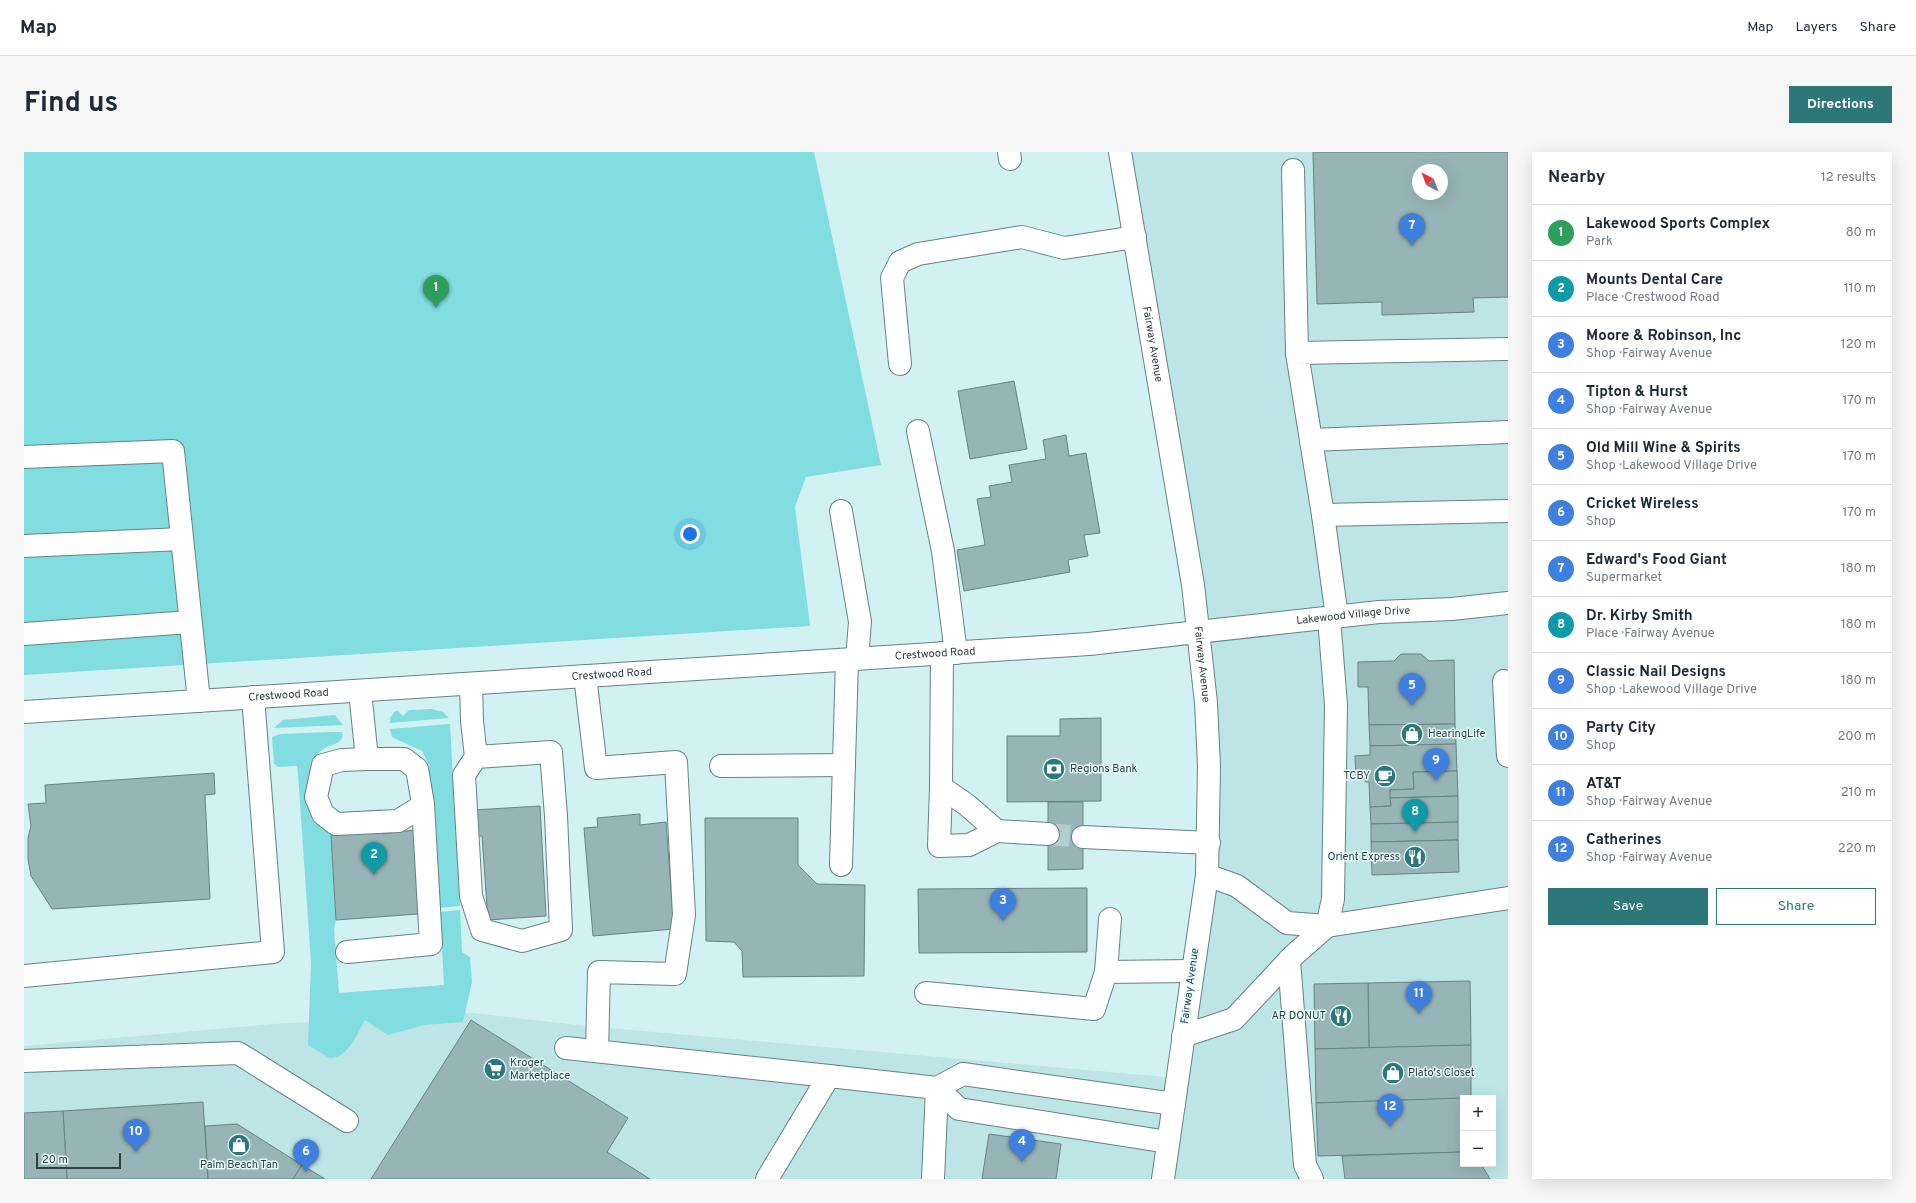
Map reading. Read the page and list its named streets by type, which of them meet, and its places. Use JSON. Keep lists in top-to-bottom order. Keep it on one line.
{"streets":{"street":["Fairway Avenue","Lakewood Village Drive","Crestwood Road"]},"crossings":[["Fairway Avenue","Lakewood Village Drive"],["Fairway Avenue","Crestwood Road"],["Lakewood Village Drive","Crestwood Road"]],"places":{"shop":["HearingLife","Plato's Closet","Palm Beach Tan"],"bank":["Regions Bank"],"cafe":["TCBY"],"restaurant":["Orient Express","AR DONUT"],"supermarket":["Kroger Marketplace"]},"scale_bar":"20 m","north":"top left","page":{"header":"Map","nav":["Map","Layers","Share"],"title":"Find us","buttons":["Directions",["Save","Share"]],"heading":["Nearby","12 results"],"list":[{"mark":"1","name":"Lakewood Sports Complex","note":"Park","value":"80 m"},{"mark":"2","name":"Mounts Dental Care","note":"Place · Crestwood Road","value":"110 m"},{"mark":"3","name":"Moore & Robinson, Inc","note":"Shop · Fairway Avenue","value":"120 m"},{"mark":"4","name":"Tipton & Hurst","note":"Shop · Fairway Avenue","value":"170 m"},{"mark":"5","name":"Old Mill Wine & Spirits","note":"Shop · Lakewood Village Drive","value":"170 m"},{"mark":"6","name":"Cricket Wireless","note":"Shop","value":"170 m"},{"mark":"7","name":"Edward's Food Giant","note":"Supermarket","value":"180 m"},{"mark":"8","name":"Dr. Kirby Smith","note":"Place · Fairway Avenue","value":"180 m"},{"mark":"9","name":"Classic Nail Designs","note":"Shop · Lakewood Village Drive","value":"180 m"},{"mark":"10","name":"Party City","note":"Shop","value":"200 m"},{"mark":"11","name":"AT&T","note":"Shop · Fairway Avenue","value":"210 m"},{"mark":"12","name":"Catherines","note":"Shop · Fairway Avenue","value":"220 m"}],"pins":["7","1","5","9","8","2","3","11","12","10","4","6"],"map_buttons":["+","−"],"scale":"20 m"}}
